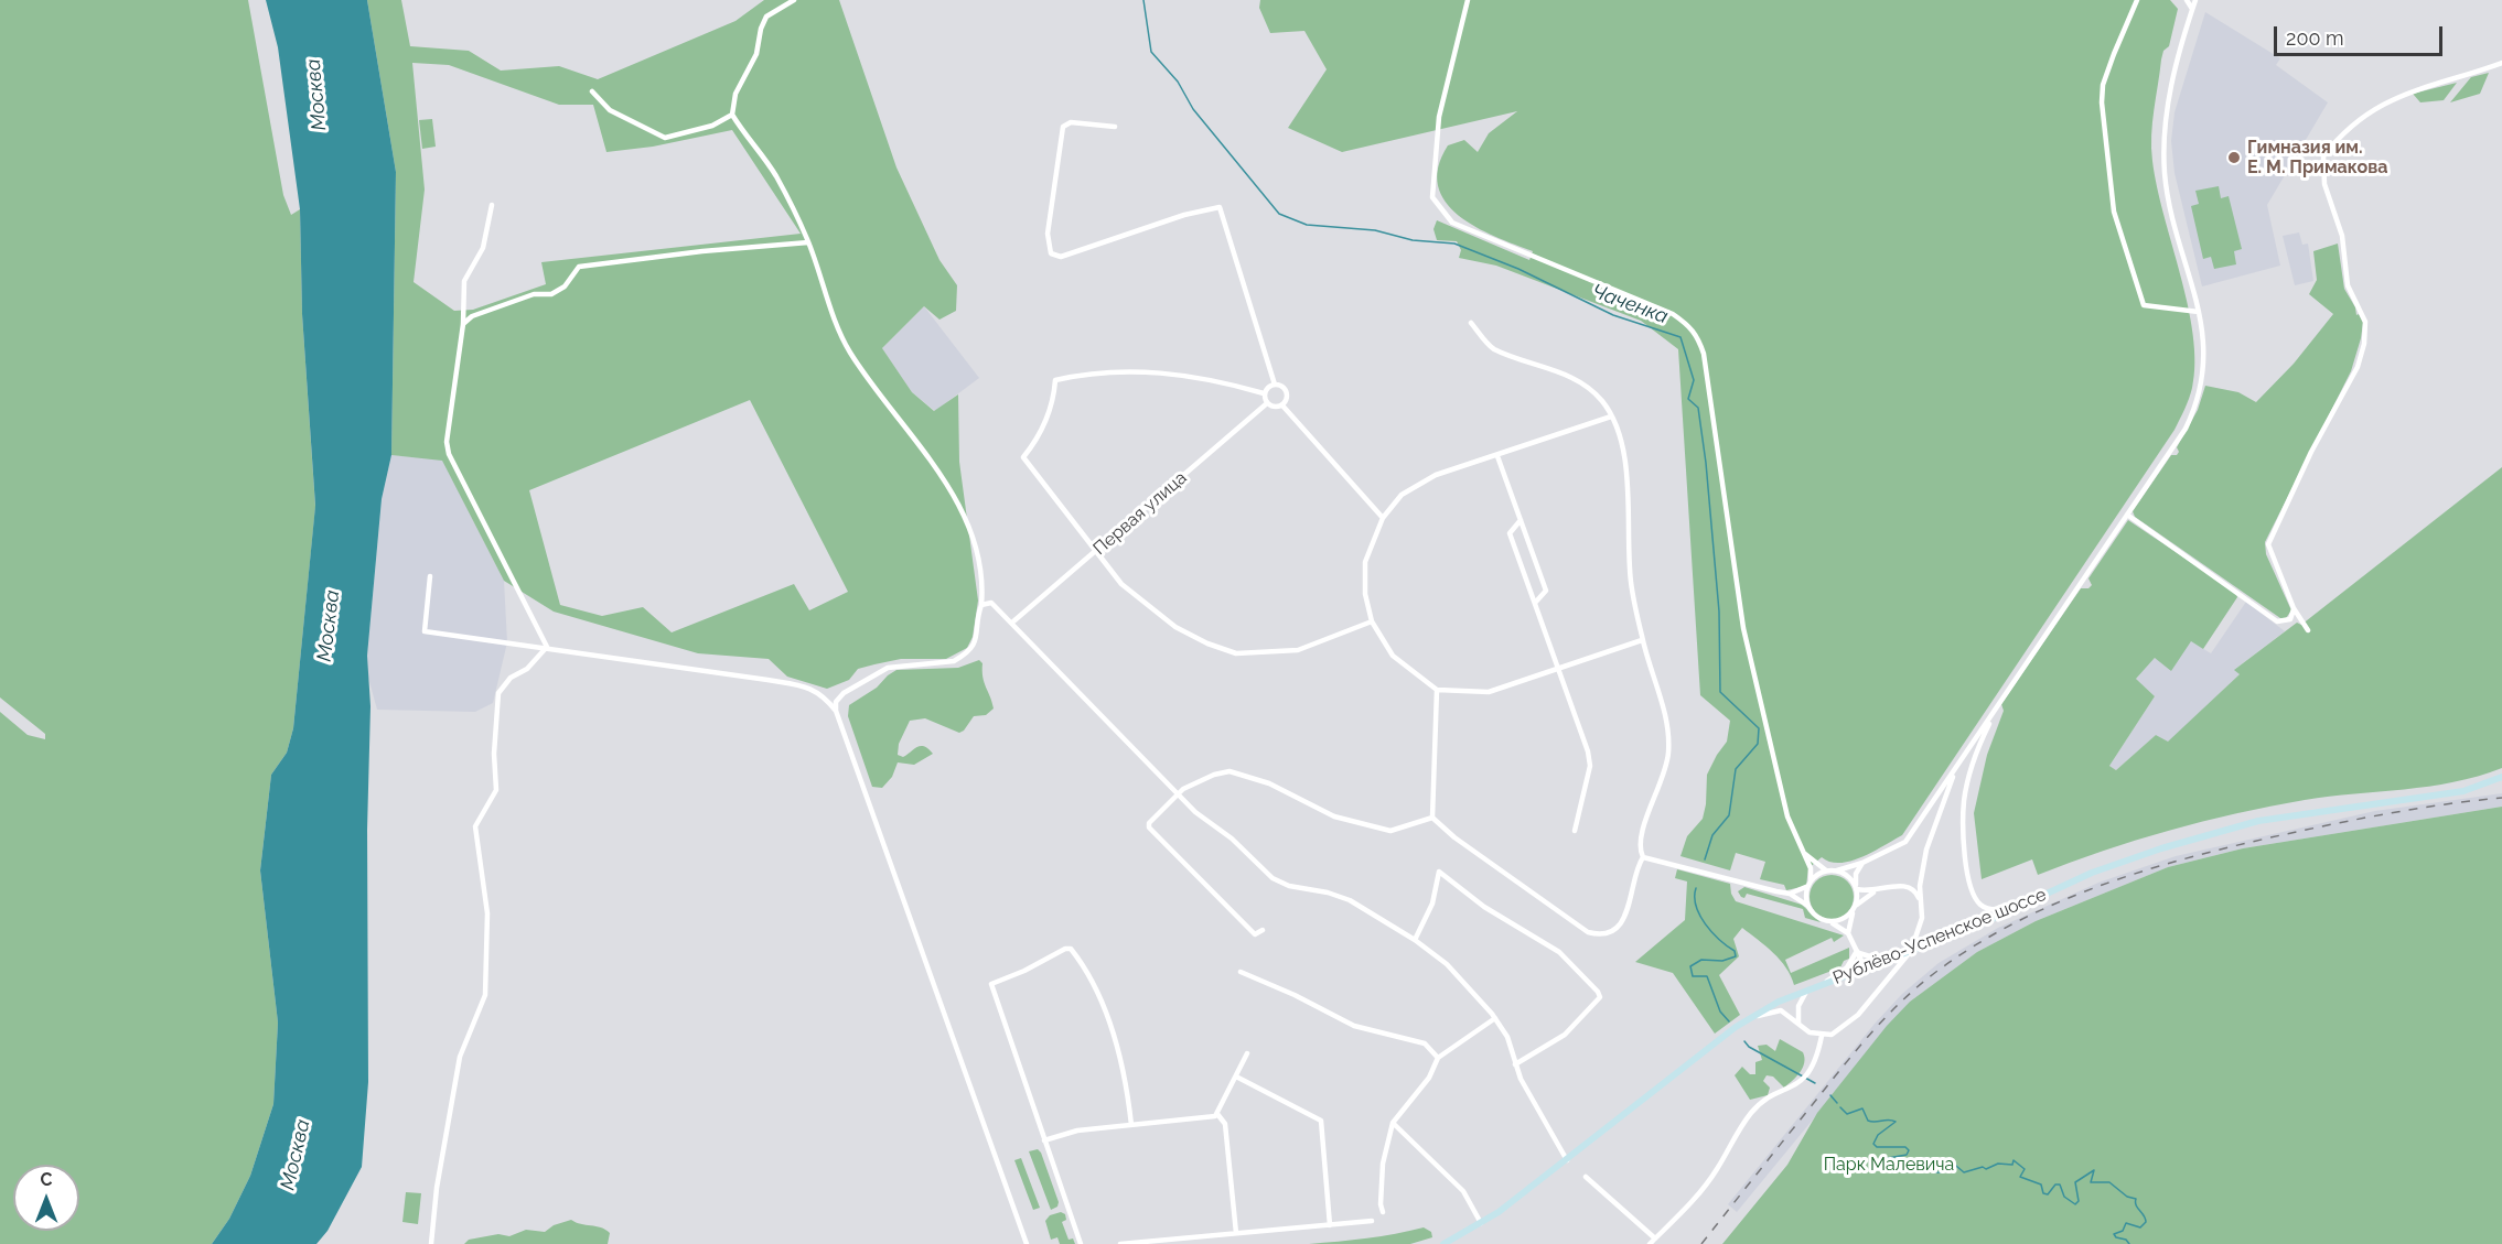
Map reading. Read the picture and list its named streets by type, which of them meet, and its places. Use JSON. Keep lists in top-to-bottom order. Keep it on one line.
{"streets":{"main road":["Рублёво-Успенское шоссе"],"street":["Первая улица"]},"water":["Москва","Чаченка"],"parks":["Парк Малевича"],"places":["Гимназия им. Е. М. Примакова"],"scale_bar":"200 m","north":"top"}
